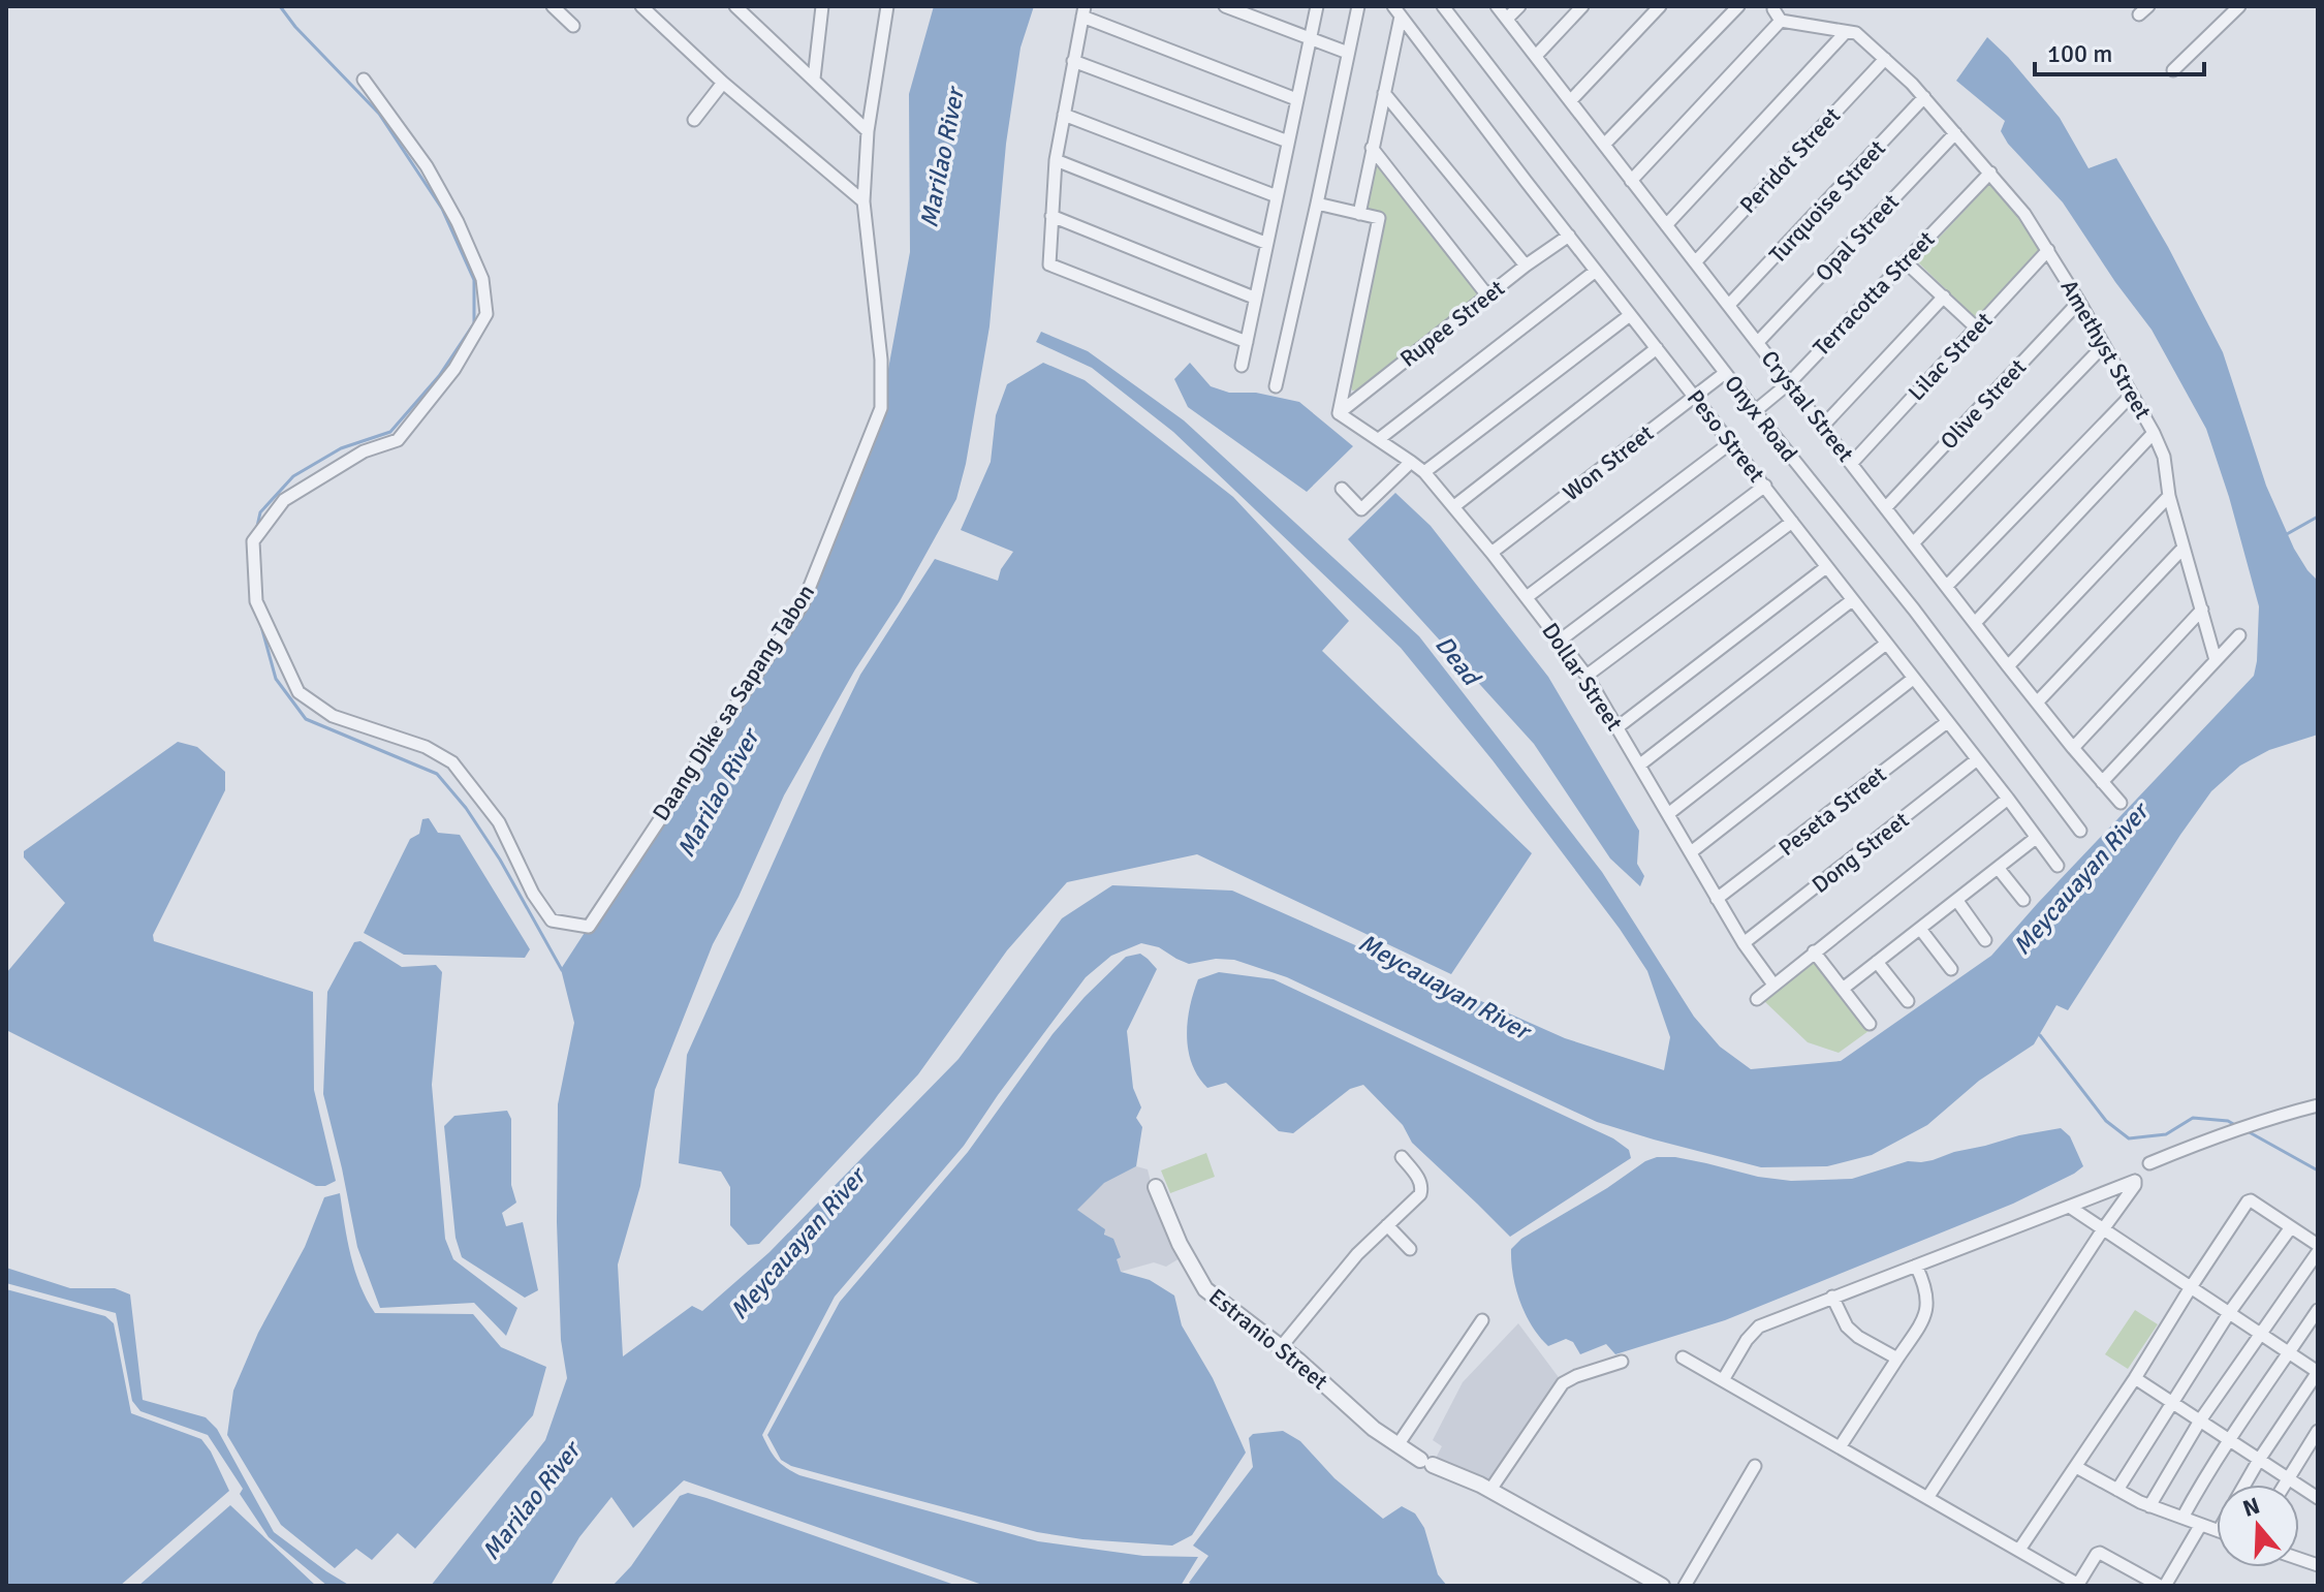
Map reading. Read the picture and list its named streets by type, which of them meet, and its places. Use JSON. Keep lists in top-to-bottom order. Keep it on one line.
{"streets":{"street":["Peridot Street","Turquoise Street","Opal Street","Terracotta Street","Rupee Street","Amethyst Street","Lilac Street","Olive Street","Crystal Street","Onyx Road","Peso Street","Won Street","Dollar Street","Daang Dike sa Sapang Tabon","Peseta Street","Dong Street","Estranio Street"]},"crossings":[["Peridot Street","Amethyst Street"],["Peridot Street","Crystal Street"],["Turquoise Street","Amethyst Street"],["Turquoise Street","Crystal Street"],["Opal Street","Amethyst Street"],["Opal Street","Crystal Street"],["Terracotta Street","Amethyst Street"],["Terracotta Street","Crystal Street"],["Terracotta Street","Onyx Road"],["Rupee Street","Peso Street"],["Rupee Street","Dollar Street"],["Amethyst Street","Lilac Street"],["Amethyst Street","Olive Street"],["Lilac Street","Crystal Street"],["Olive Street","Crystal Street"],["Onyx Road","Won Street"],["Peso Street","Won Street"],["Peso Street","Peseta Street"],["Peso Street","Dong Street"],["Won Street","Dollar Street"],["Dollar Street","Peseta Street"],["Dollar Street","Dong Street"]],"water":["Marilao River","Dead","Meycauayan River"],"scale_bar":"100 m","north":"top"}
